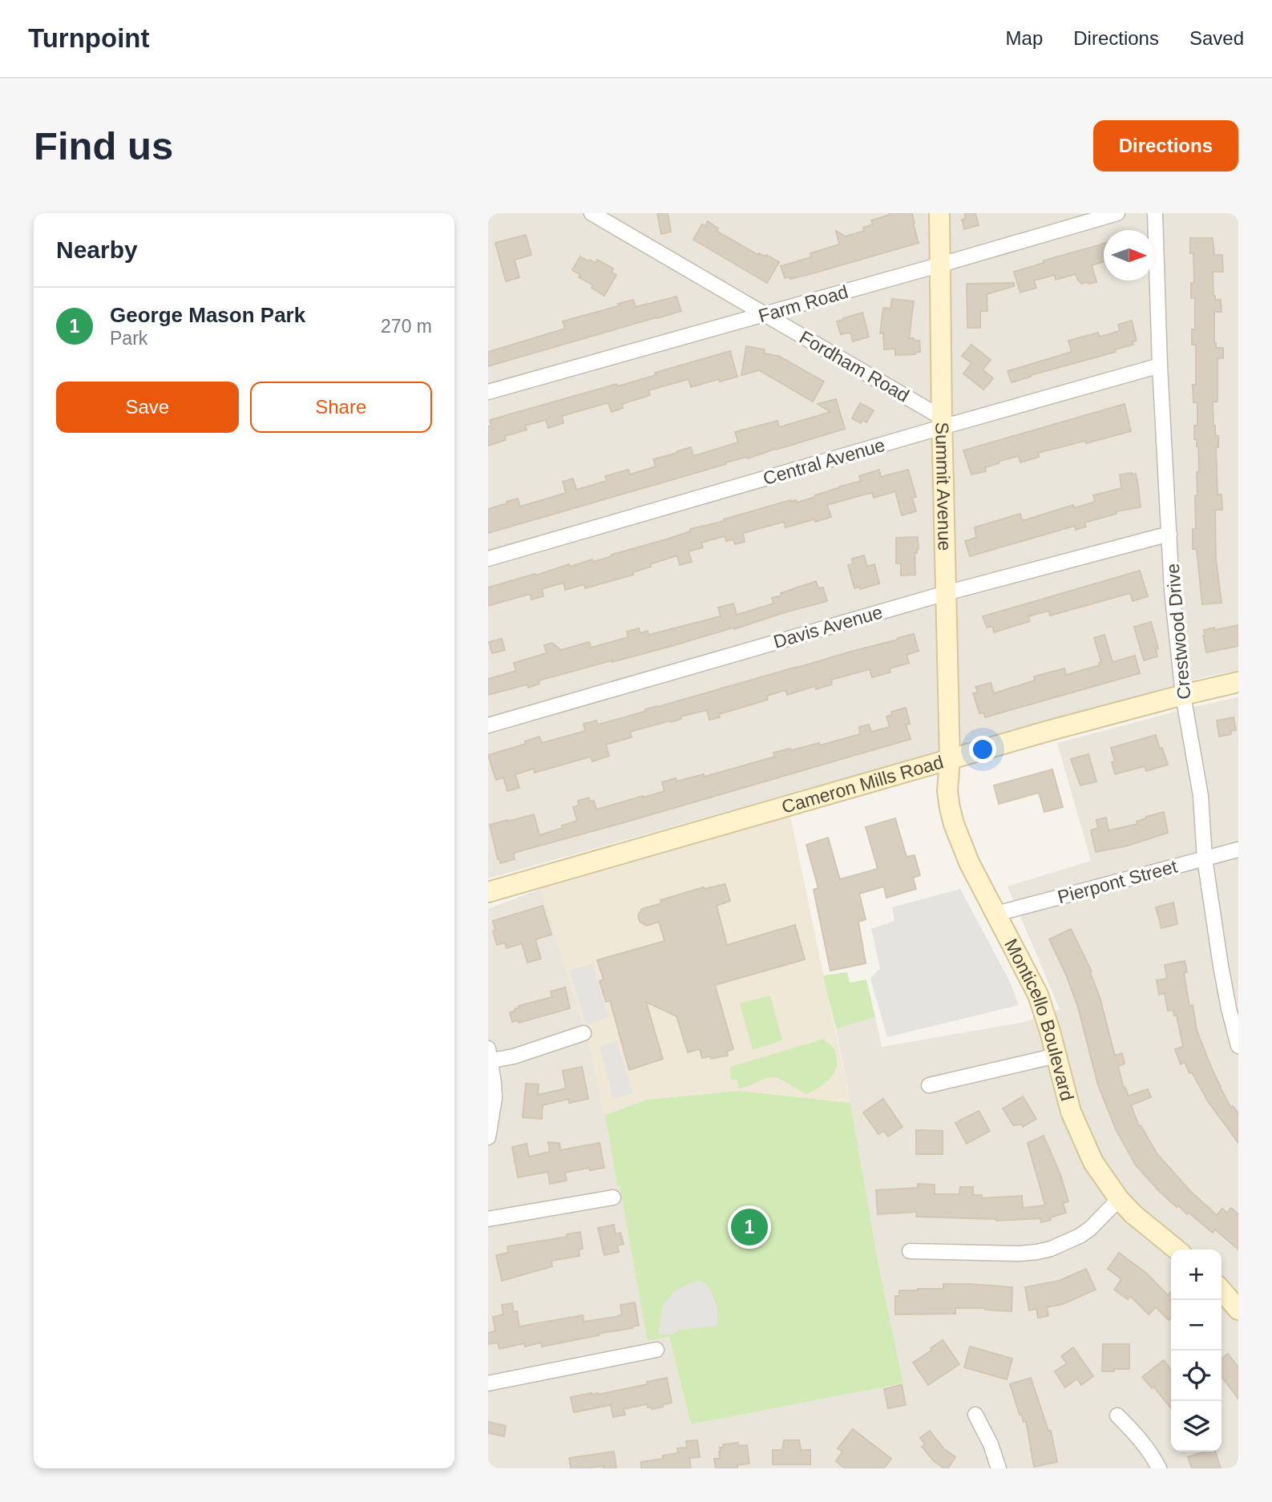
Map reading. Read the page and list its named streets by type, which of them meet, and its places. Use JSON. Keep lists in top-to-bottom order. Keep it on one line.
{"streets":{"street":["Farm Road","Fordham Road","Central Avenue","Summit Avenue","Davis Avenue","Crestwood Drive","Cameron Mills Road","Pierpont Street","Monticello Boulevard"]},"crossings":[["Farm Road","Fordham Road"],["Farm Road","Summit Avenue"],["Fordham Road","Central Avenue"],["Fordham Road","Summit Avenue"],["Central Avenue","Summit Avenue"],["Central Avenue","Crestwood Drive"],["Summit Avenue","Davis Avenue"],["Summit Avenue","Cameron Mills Road"],["Summit Avenue","Monticello Boulevard"],["Davis Avenue","Crestwood Drive"],["Crestwood Drive","Cameron Mills Road"],["Crestwood Drive","Pierpont Street"],["Cameron Mills Road","Monticello Boulevard"],["Pierpont Street","Monticello Boulevard"]],"north":"right","page":{"header":"Turnpoint","nav":["Map","Directions","Saved"],"buttons":["Directions",["Save","Share"]],"title":"Find us","heading":"Nearby","list":[{"mark":"1","name":"George Mason Park","note":"Park","value":"270 m"}],"pins":"1","map_buttons":["+","−"]}}
